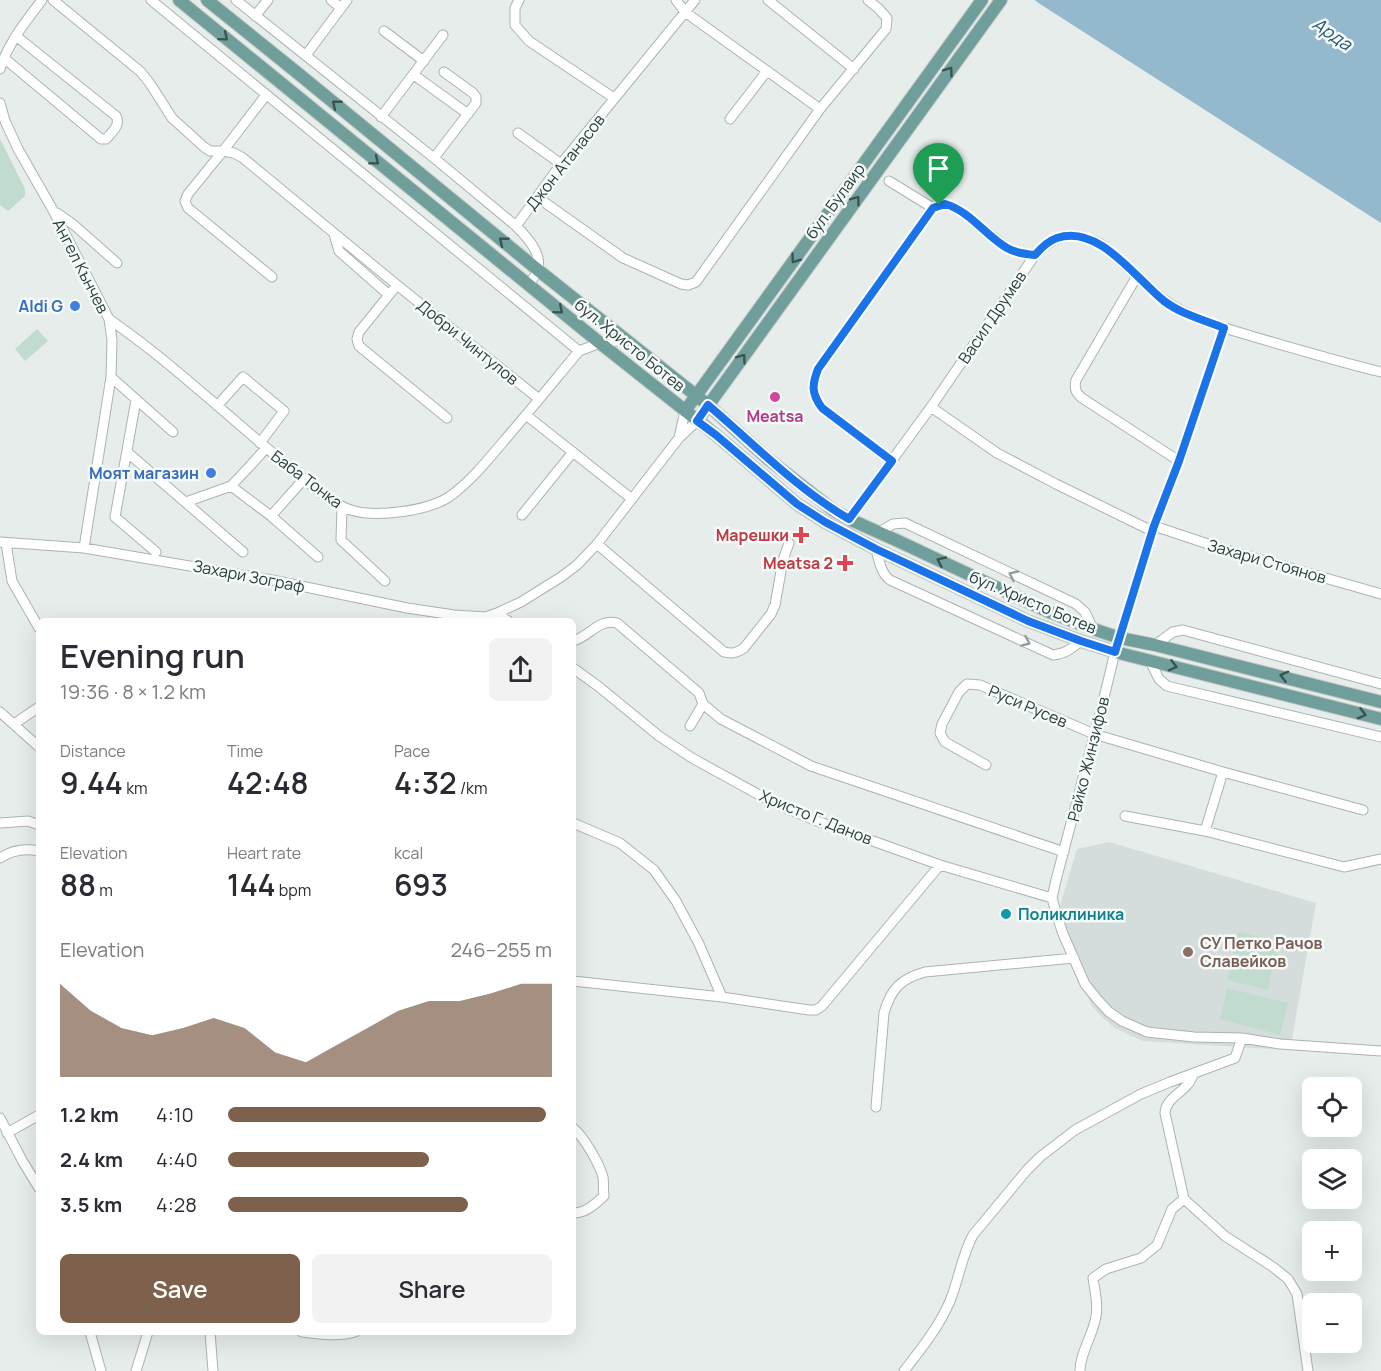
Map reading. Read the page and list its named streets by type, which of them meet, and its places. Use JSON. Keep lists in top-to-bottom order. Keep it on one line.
{"streets":{"main road":["бул. Булаир","бул. Христо Ботев"],"street":["Джон Атанасов","Ангел Кънчев","Васил Друмев","Добри Чинтулов","Баба Тонка","Захари Стоянов","Захари Зограф","Руси Русев","Райко Жинзифов","Христо Г. Данов"]},"crossings":[["бул. Булаир","бул. Христо Ботев"],["Ангел Кънчев","Баба Тонка"],["Ангел Кънчев","Захари Зограф"],["Васил Друмев","бул. Христо Ботев"],["Васил Друмев","Захари Стоянов"],["Васил Друмев","Райко Жинзифов"],["Добри Чинтулов","Баба Тонка"],["бул. Христо Ботев","Баба Тонка"],["бул. Христо Ботев","Райко Жинзифов"],["Захари Стоянов","Райко Жинзифов"],["Руси Русев","Райко Жинзифов"],["Райко Жинзифов","Христо Г. Данов"]],"water":["Арда"],"places":{"other":["Aldi G","Meatsa","Моят магазин","Поликлиника","СУ Петко Рачов Славейков"],"health":["Марешки","Meatsa 2"]},"page":{"heading":["Evening run","19:36 · 8 × 1.2 km"],"stats":[["Distance","9.44 km"],["Time","42:48"],["Pace","4:32 /km"],["Elevation","88 m"],["Heart rate","144 bpm"],["kcal","693"]],"chart":["Elevation","246–255 m"],"map_buttons":["+","−"],"list":[{"name":"1.2 km","note":"4:10"},{"name":"2.4 km","note":"4:40"},{"name":"3.5 km","note":"4:28"}],"buttons":["Save","Share"]}}
